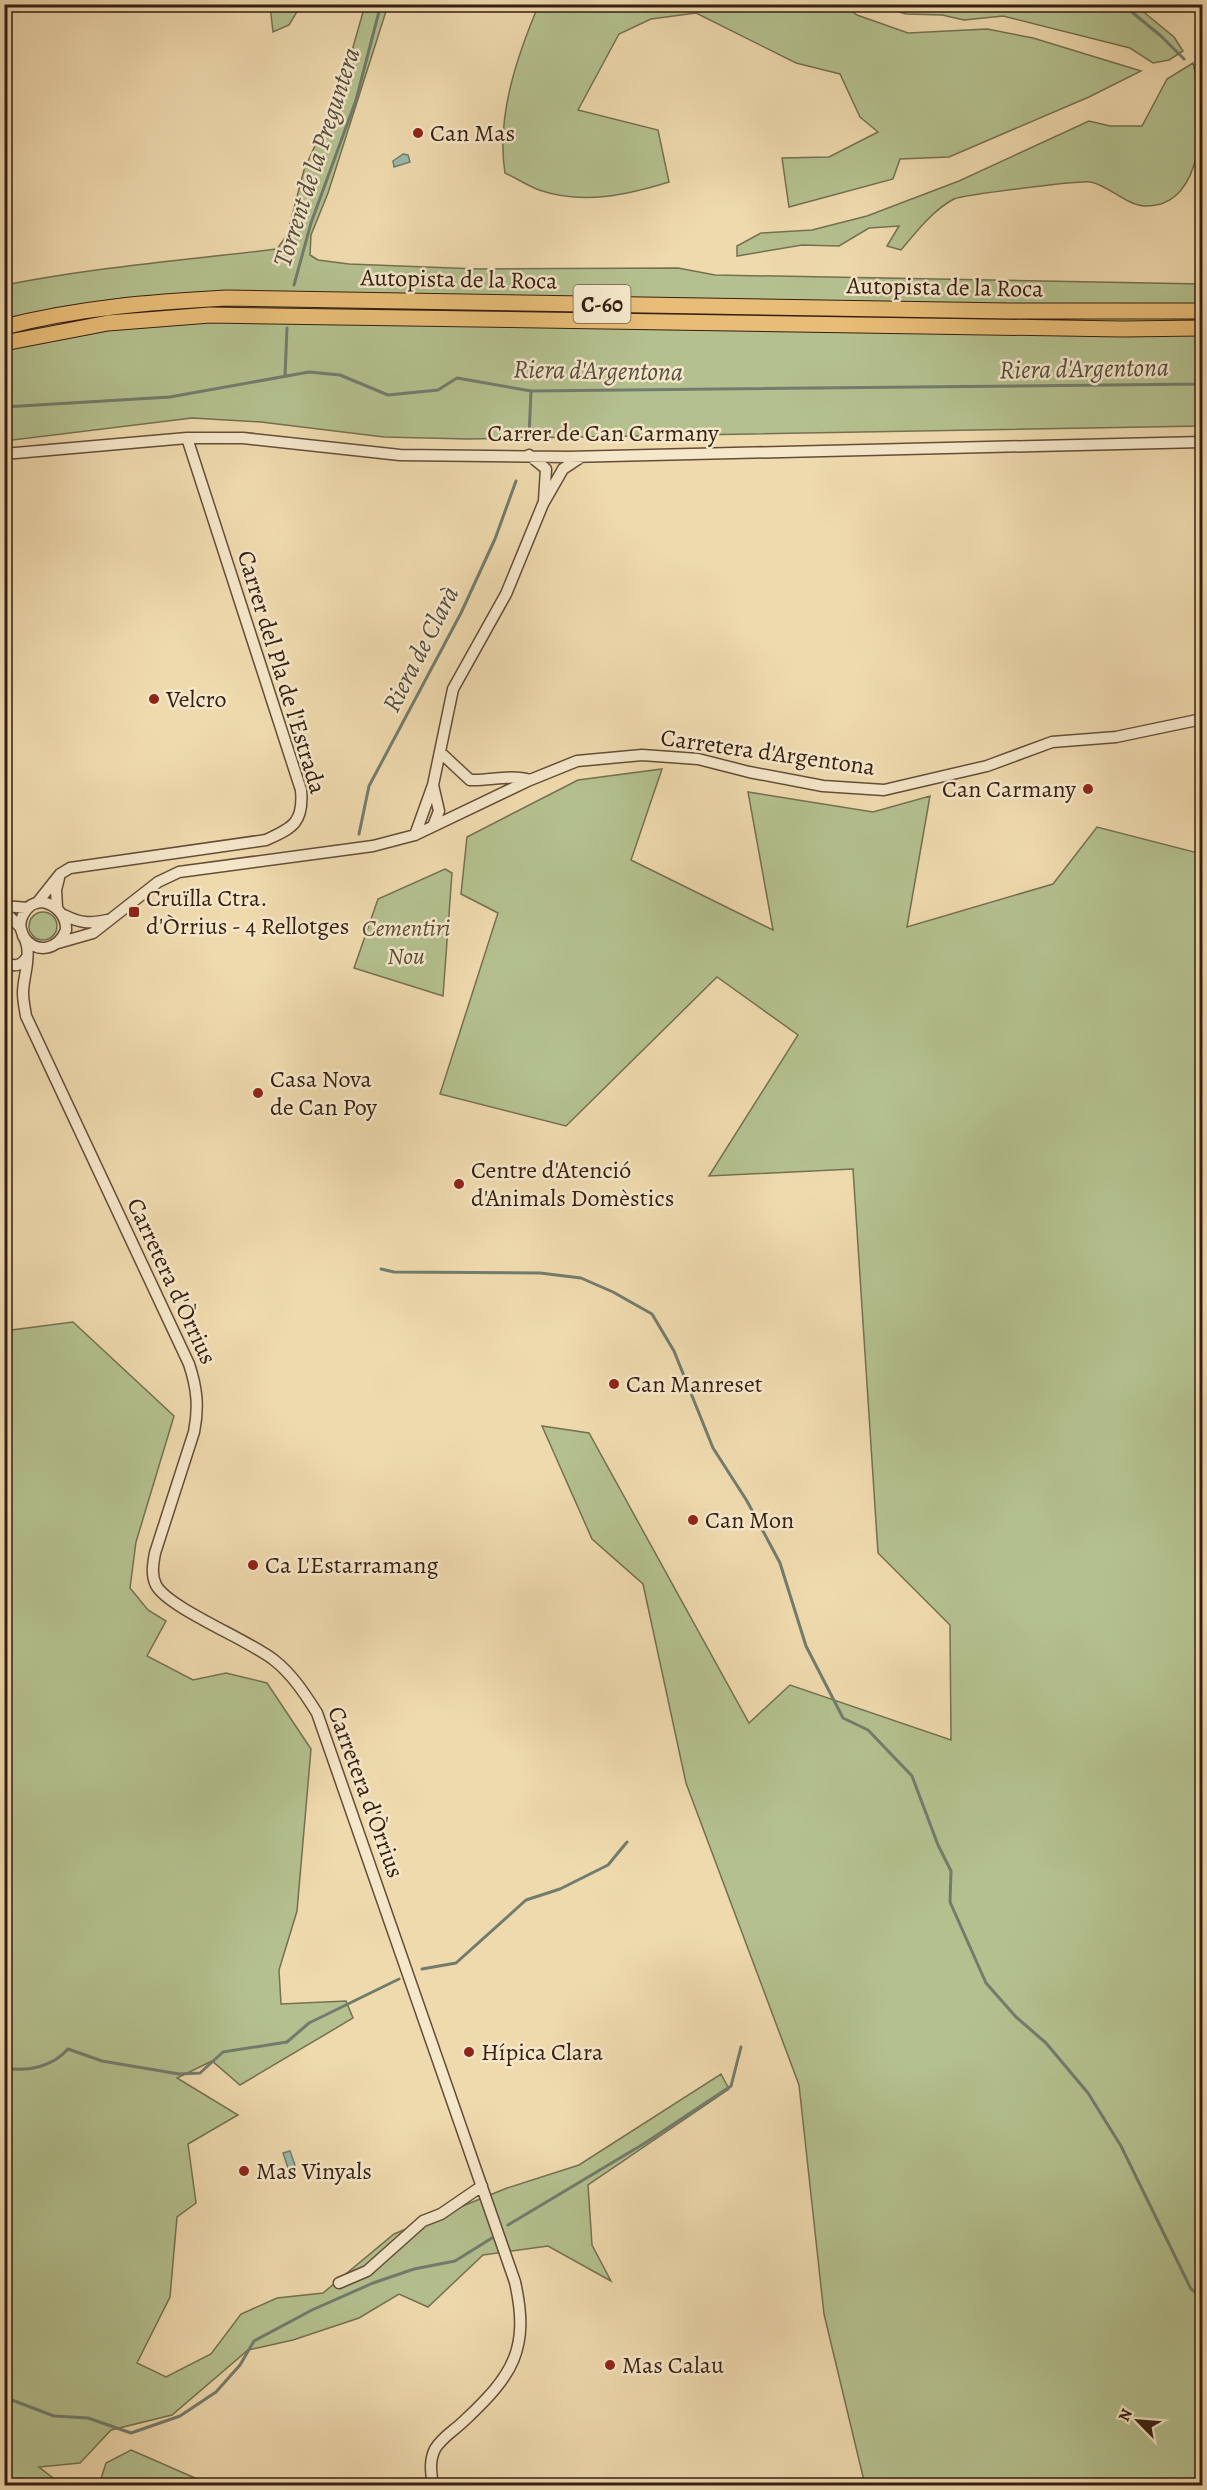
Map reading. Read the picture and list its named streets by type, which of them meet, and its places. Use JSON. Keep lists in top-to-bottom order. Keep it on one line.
{"streets":{"highway":["Autopista de la Roca","C-60"],"street":["Carrer de Can Carmany","Carrer del Pla de l'Estrada","Carretera d'Argentona","Carretera d'Òrrius"]},"crossings":[["Carrer de Can Carmany","Carrer del Pla de l'Estrada"]],"water":["Torrent de la Preguntera","Riera d'Argentona","Riera de Clarà"],"parks":["Cementiri Nou"],"places":{"other":["Can Mas","Velcro","Can Carmany","Casa Nova de Can Poy","Centre d'Atenció d'Animals Domèstics","Can Manreset","Can Mon","Ca L'Estarramang","Hípica Clara","Mas Vinyals","Mas Calau"],"transit":["Cruïlla Ctra. d'Òrrius - 4 Rellotges"]},"north":"top left"}
